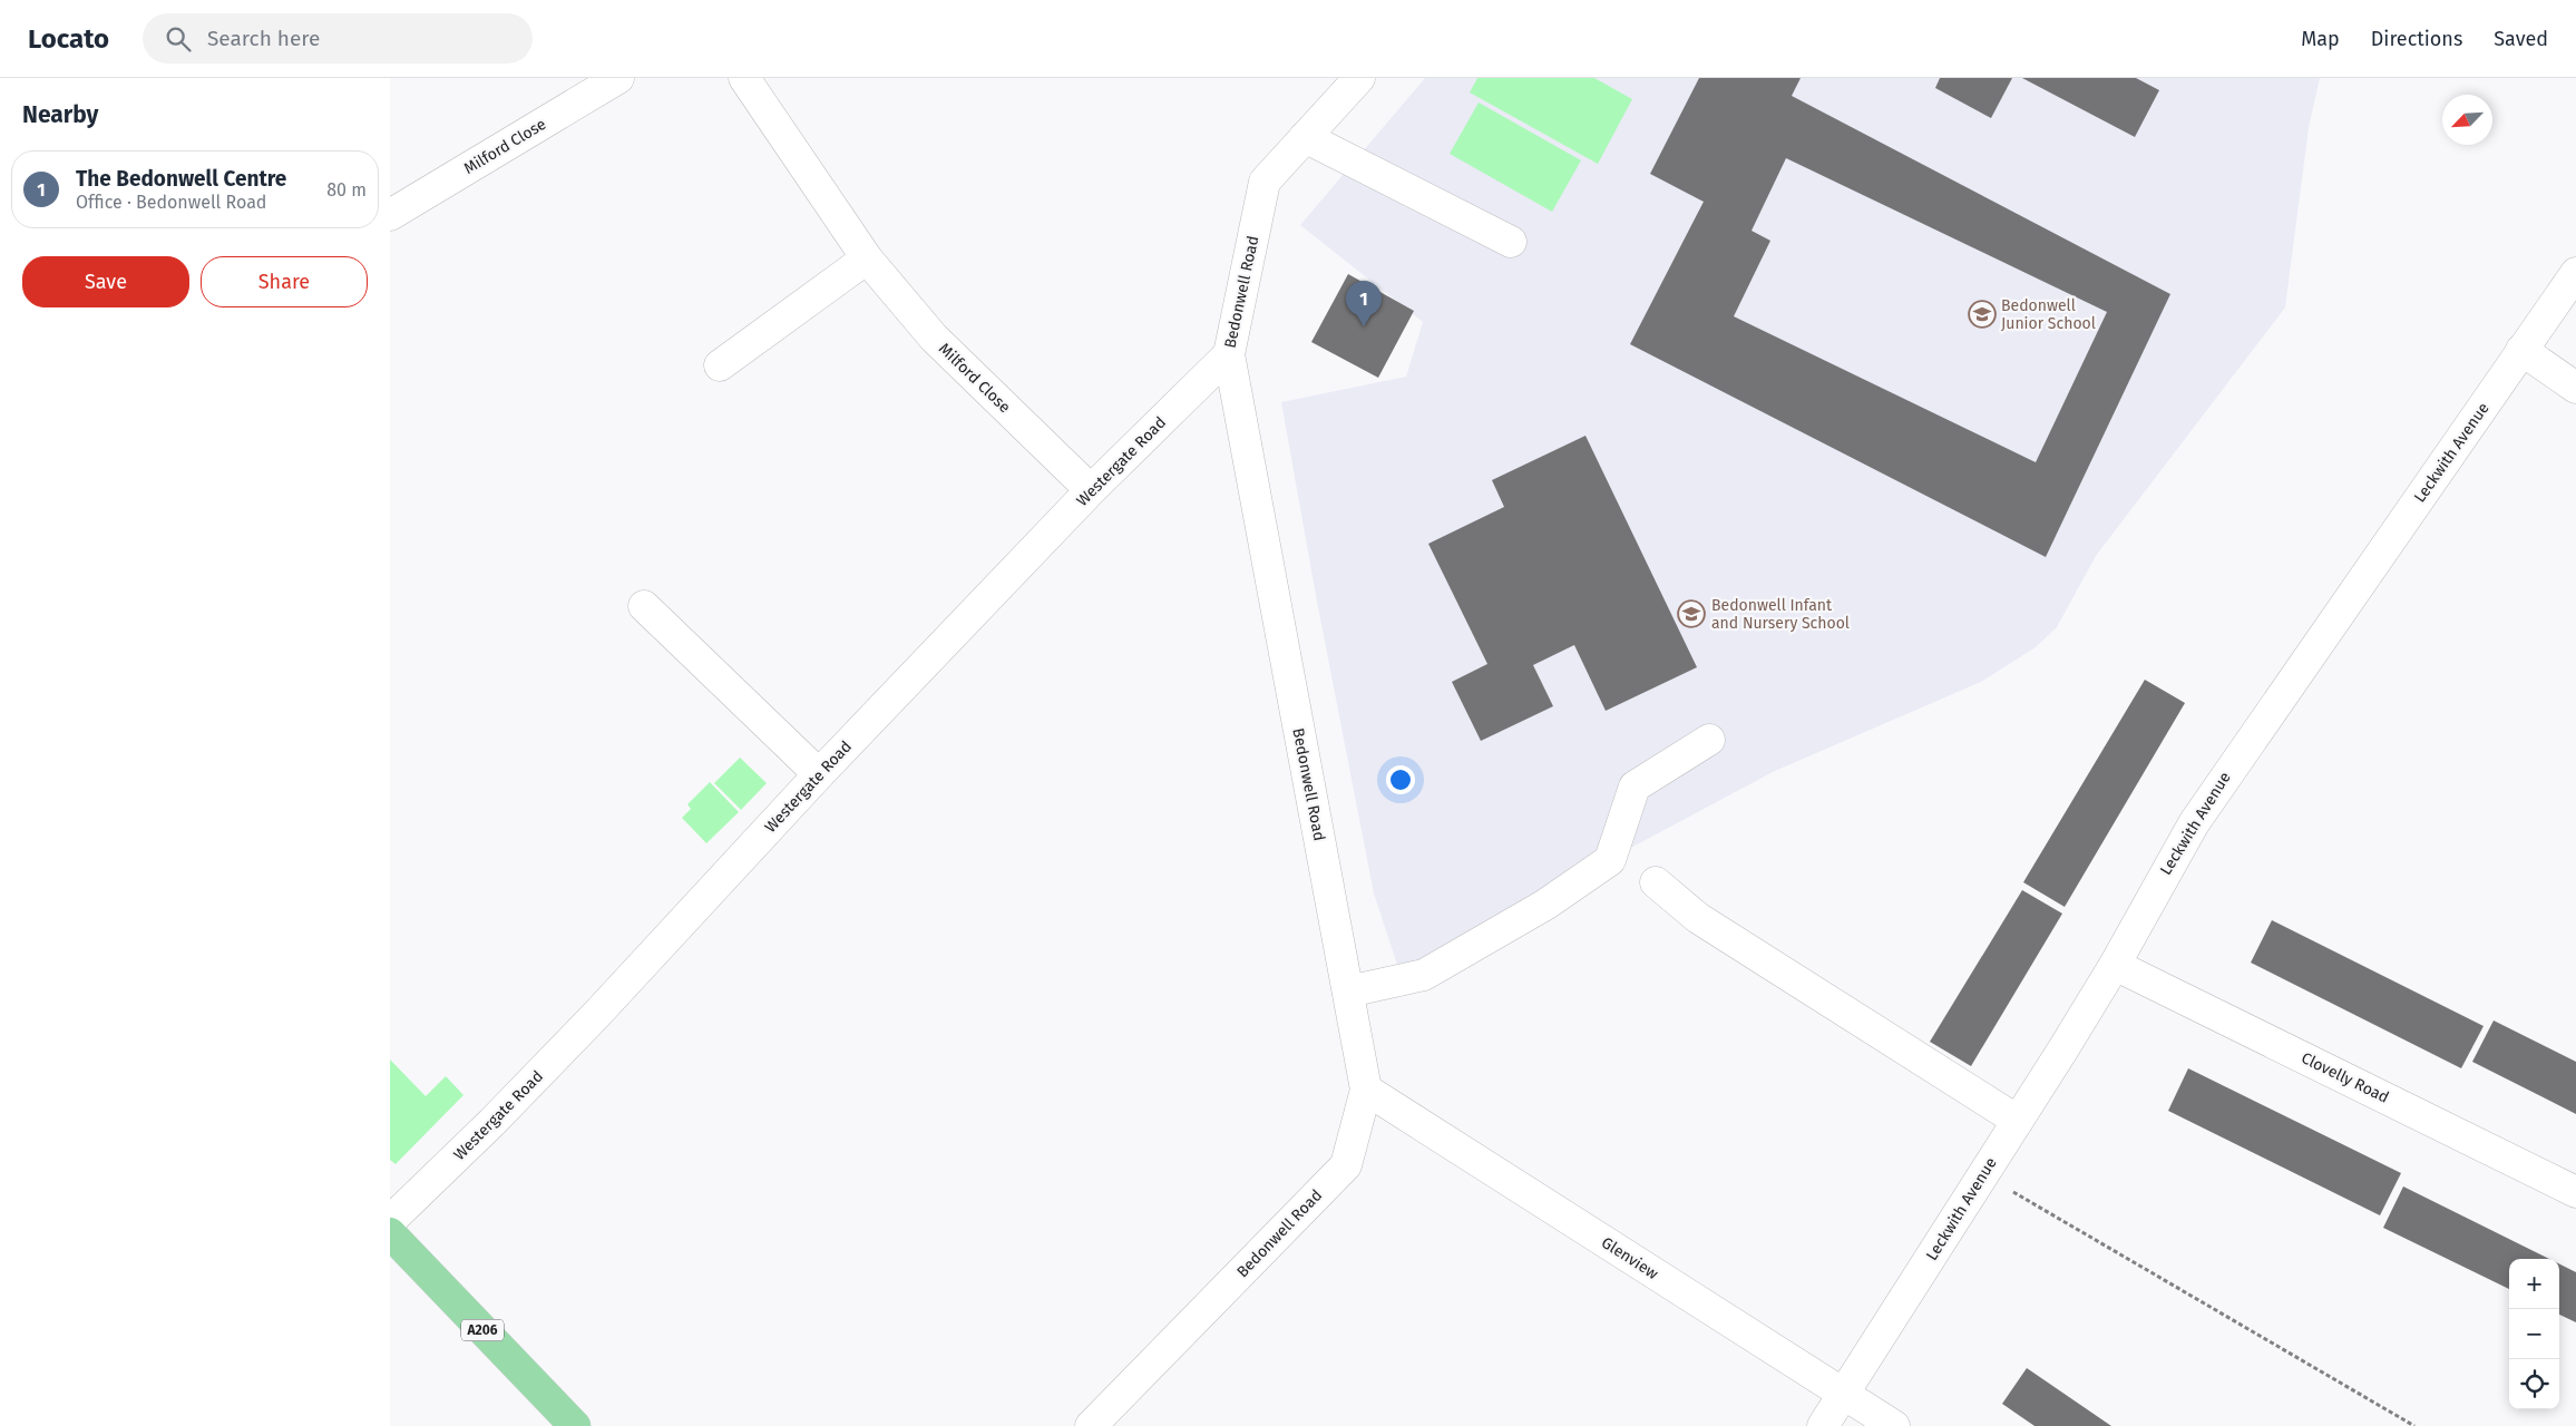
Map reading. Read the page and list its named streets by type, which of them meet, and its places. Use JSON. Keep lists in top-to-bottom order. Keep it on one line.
{"streets":{"main road":["A206"],"street":["Milford Close","Bedonwell Road","Leckwith Avenue","Westergate Road","Clovelly Road","Glenview"]},"crossings":[["Milford Close","Westergate Road"],["Bedonwell Road","Westergate Road"],["Bedonwell Road","Glenview"],["Leckwith Avenue","Clovelly Road"],["Leckwith Avenue","Glenview"]],"places":{"school or university":["Bedonwell Junior School","Bedonwell Infant and Nursery School"]},"north":"bottom left","page":{"header":"Locato","search":"Search here","nav":["Map","Directions","Saved"],"heading":"Nearby","list":[{"mark":"1","name":"The Bedonwell Centre","note":"Office · Bedonwell Road","value":"80 m"}],"buttons":["Save","Share"],"pins":"1","map_buttons":["+","−"]}}
